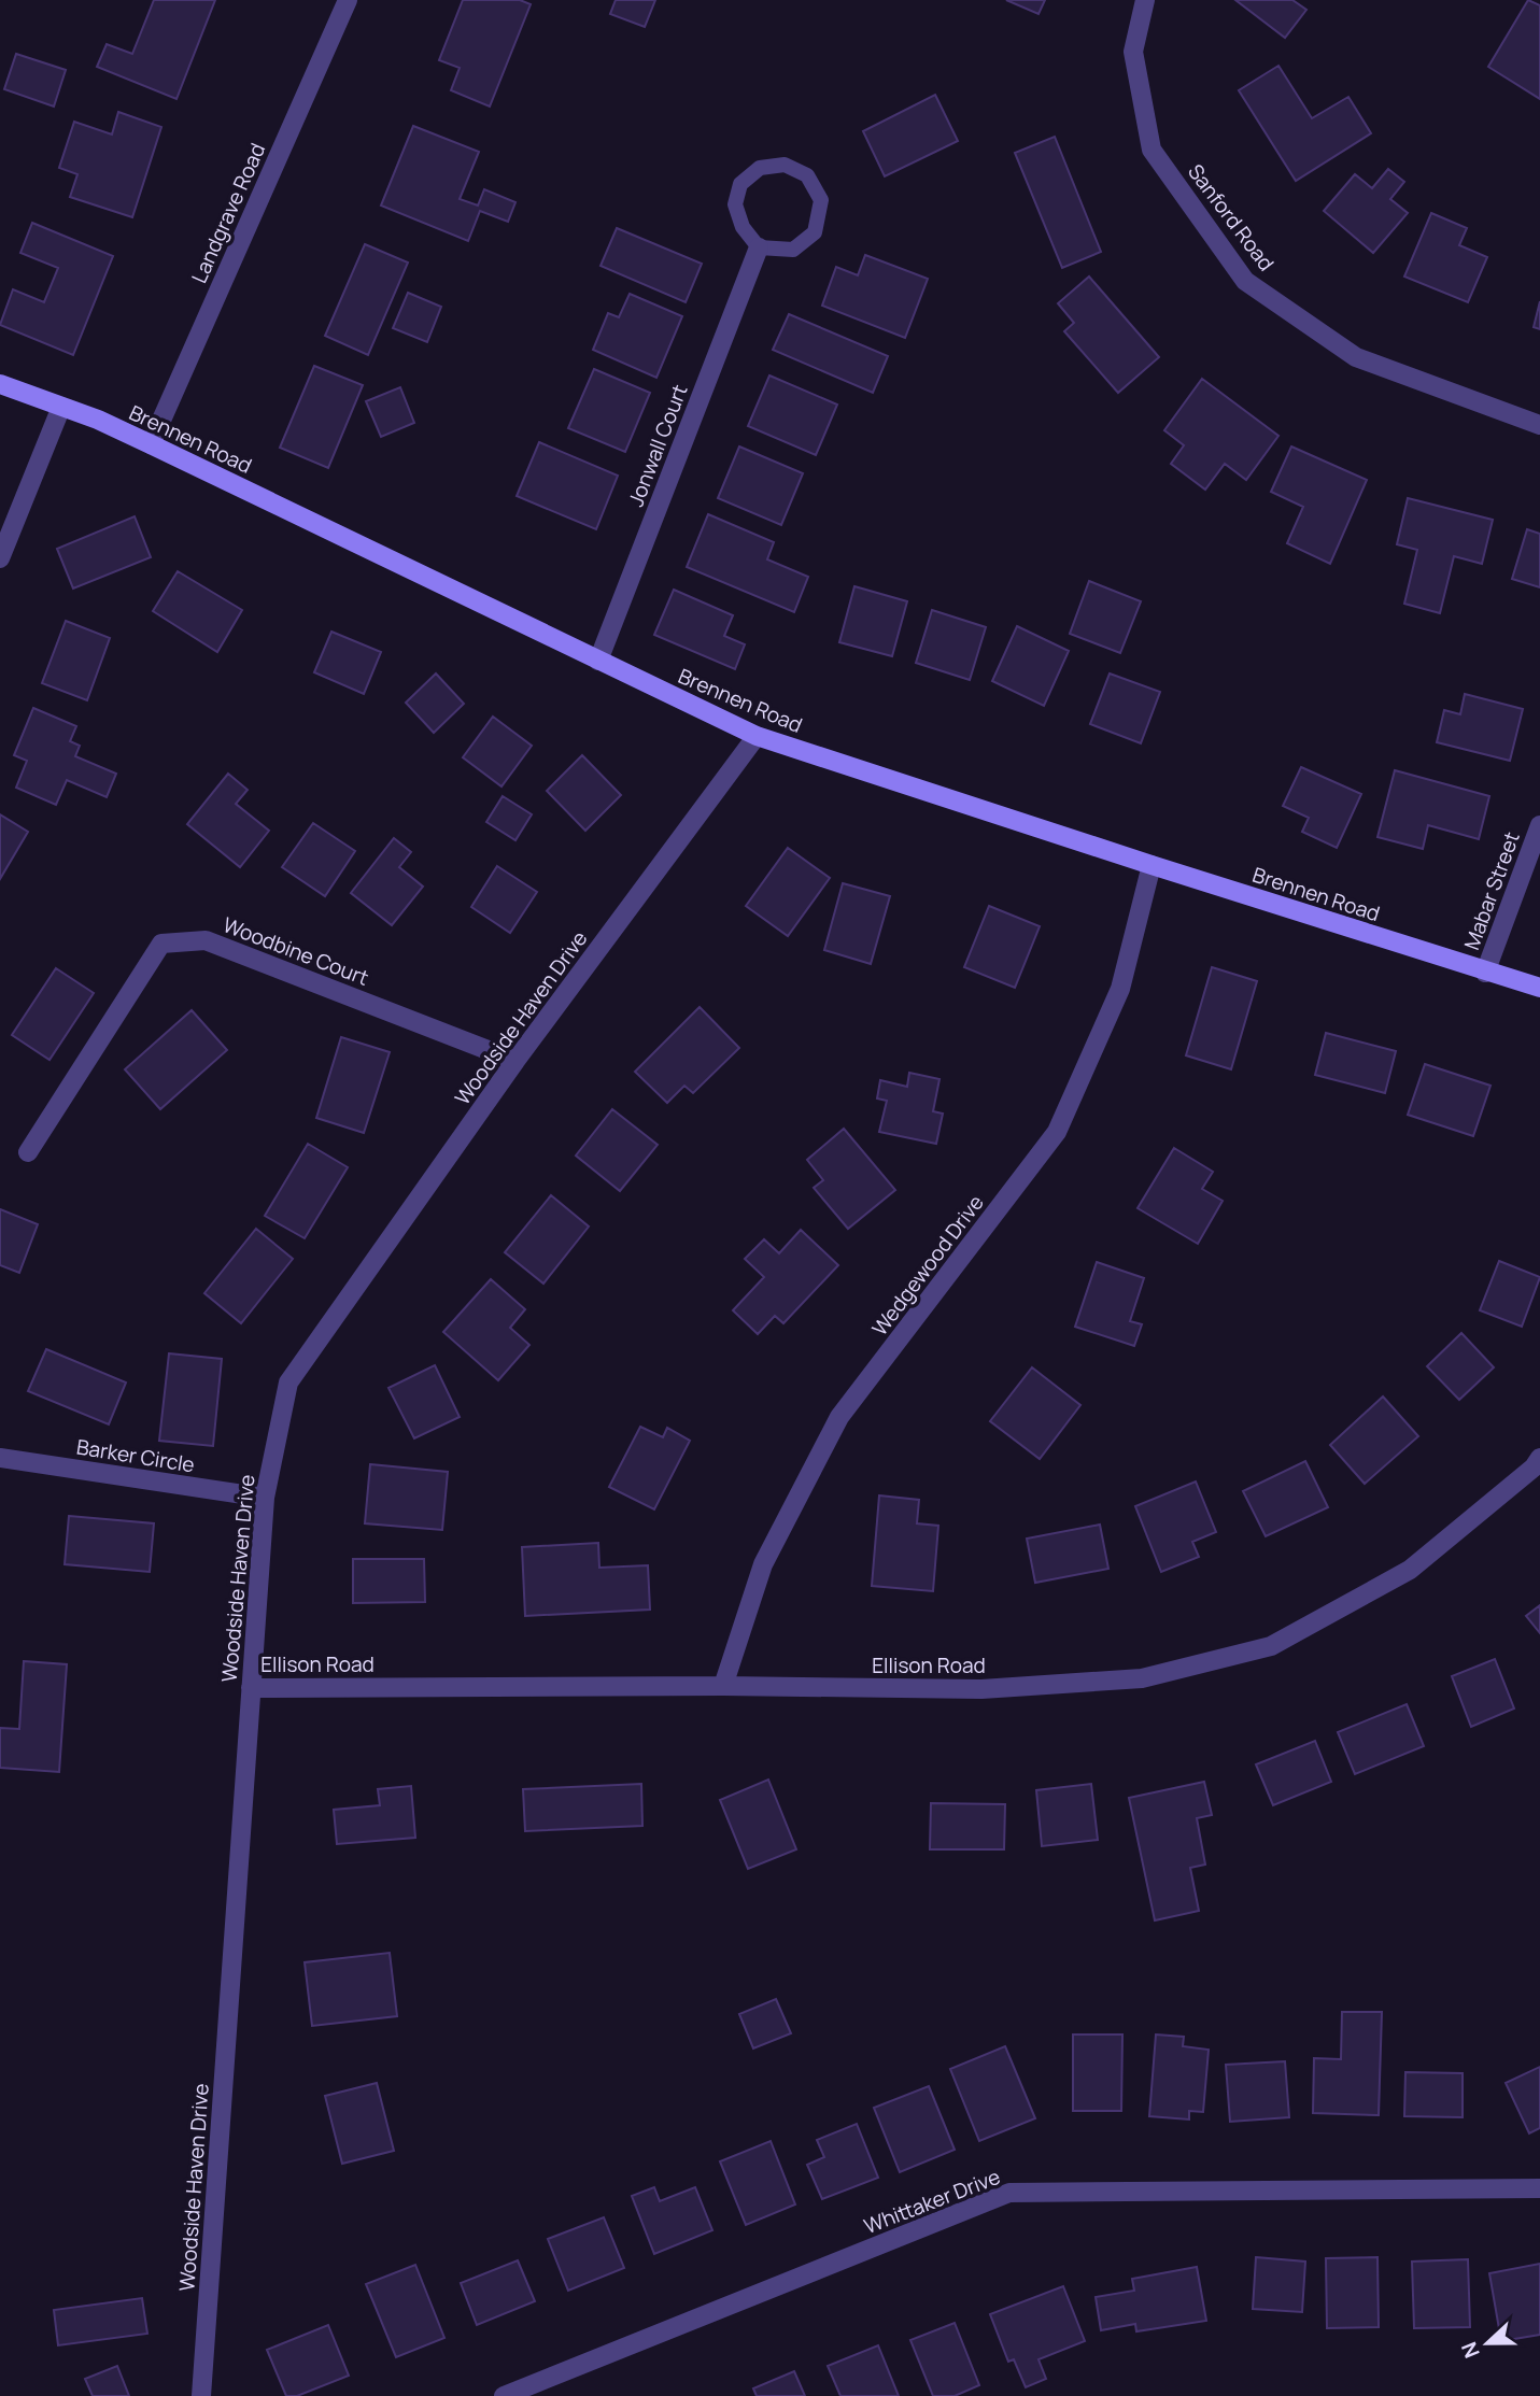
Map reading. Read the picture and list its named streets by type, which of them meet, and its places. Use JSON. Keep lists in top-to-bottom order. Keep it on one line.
{"streets":{"street":["Landgrave Road","Sanford Road","Brennen Road","Jonwall Court","Mabar Street","Woodbine Court","Woodside Haven Drive","Wedgewood Drive","Barker Circle","Ellison Road","Whittaker Drive"]},"crossings":[["Landgrave Road","Brennen Road"],["Brennen Road","Jonwall Court"],["Brennen Road","Mabar Street"],["Brennen Road","Woodside Haven Drive"],["Brennen Road","Wedgewood Drive"],["Woodbine Court","Woodside Haven Drive"],["Woodside Haven Drive","Barker Circle"],["Woodside Haven Drive","Ellison Road"],["Wedgewood Drive","Ellison Road"]],"north":"left"}
